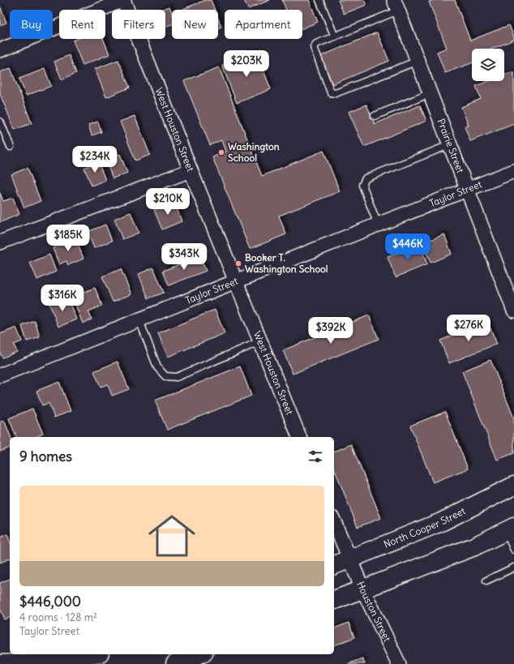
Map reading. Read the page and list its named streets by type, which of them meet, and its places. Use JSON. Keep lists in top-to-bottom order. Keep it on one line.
{"streets":{"main road":["North Cooper Street"],"street":["West Houston Street","Prairie Street","Taylor Street","Houston Street"]},"crossings":[["West Houston Street","Taylor Street"],["Prairie Street","Taylor Street"],["North Cooper Street","Houston Street"]],"places":["Washington School","Booker T. Washington School"],"page":{"chip":["Buy","Rent","Filters","New","Apartment"],"price":["$203K","$234K","$210K","$185K","$446K","$343K","$316K","$276K","$392K"],"heading":"9 homes","list":[{"name":"$446,000","note":"4 rooms · 128 m² · Taylor Street"}]}}
